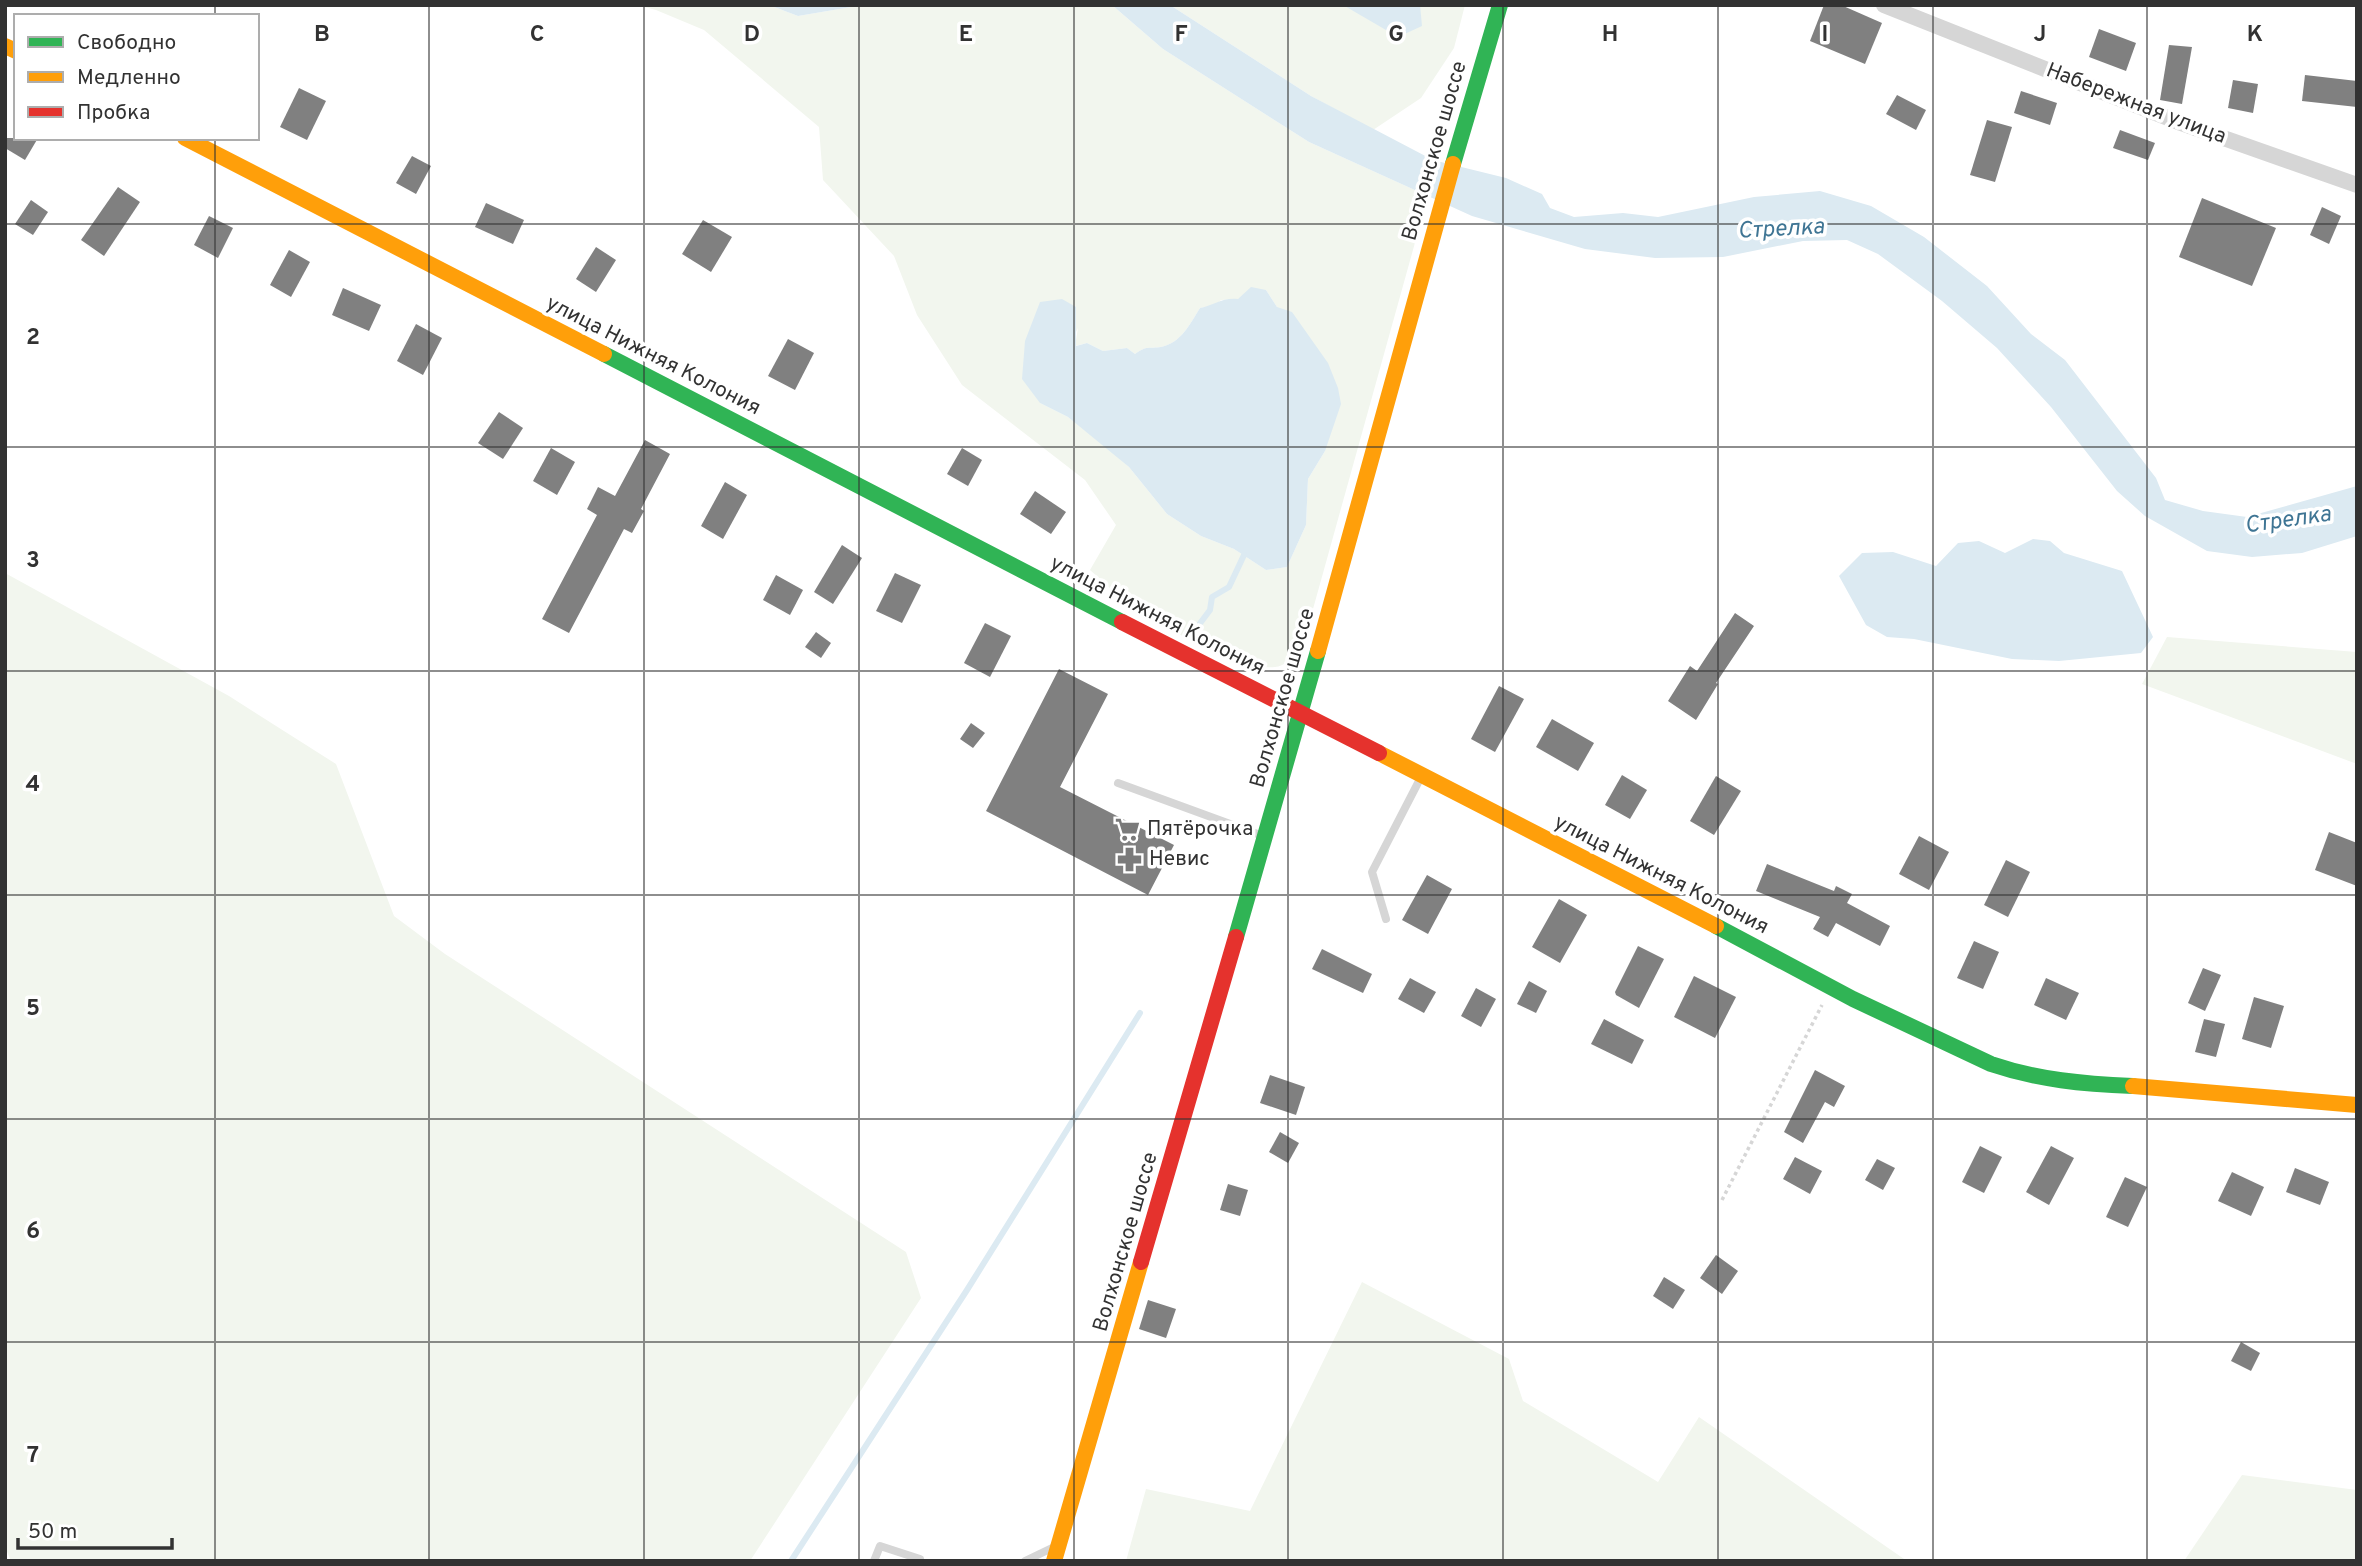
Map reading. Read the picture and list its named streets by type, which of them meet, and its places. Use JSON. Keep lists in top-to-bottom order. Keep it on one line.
{"streets":{"main road":["Волхонское шоссе","улица Нижняя Колония"],"street":["Набережная улица"]},"crossings":[["Волхонское шоссе","улица Нижняя Колония"]],"water":["Стрелка"],"places":{"supermarket":["Пятёрочка"],"pharmacy":["Невис"]},"legend":["Свободно","Медленно","Пробка"],"scale_bar":"50 m","grid":{"columns":["B","C","D","E","F","G","H","I","J","K"],"rows":["2","3","4","5","6","7"]}}
